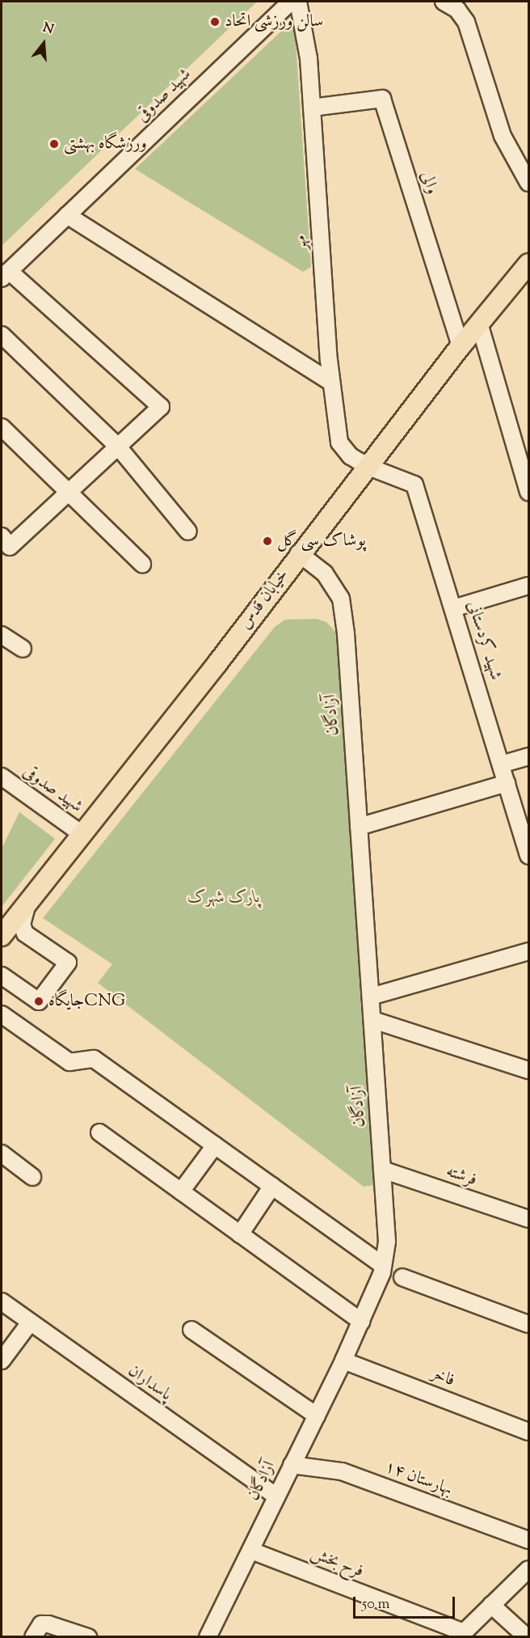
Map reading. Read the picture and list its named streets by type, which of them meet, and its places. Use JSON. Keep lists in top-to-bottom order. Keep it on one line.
{"streets":{"main road":["خیابان قدس"],"street":["شهید صدوقی","والی","مهر","شهید کردستانی","آزادگان","فرشته","فاخر","پاسداران","بهارستان ۱۴","فرح بخش"]},"crossings":[["شهید صدوقی","خیابان قدس"],["والی","مهر"],["والی","خیابان قدس"],["مهر","خیابان قدس"],["مهر","شهید کردستانی"],["خیابان قدس","شهید کردستانی"],["خیابان قدس","آزادگان"],["آزادگان","فرشته"],["آزادگان","فاخر"],["آزادگان","پاسداران"],["آزادگان","بهارستان ۱۴"],["آزادگان","فرح بخش"]],"parks":["پارک شهرک"],"places":["سالن ورزشی اتحاد","ورزشگاه بهشتی","پوشاک سی گل","جایگاهCNG"],"scale_bar":"50 m","north":"top"}
